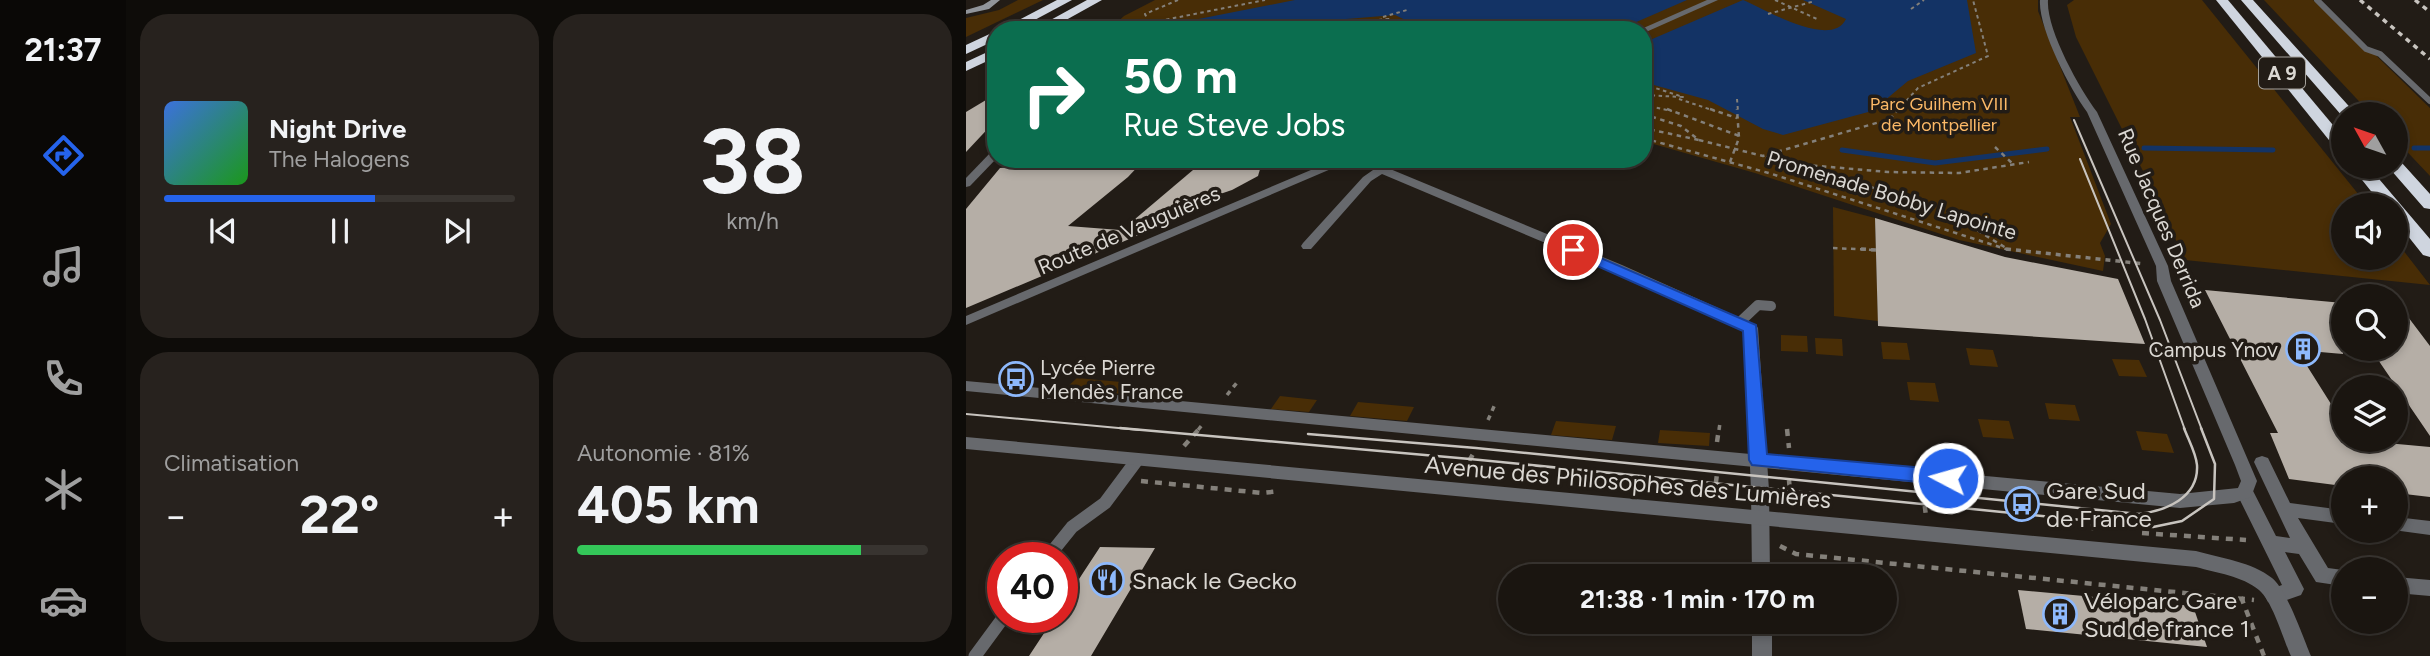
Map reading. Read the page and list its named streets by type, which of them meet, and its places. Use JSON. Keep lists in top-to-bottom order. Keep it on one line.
{"streets":{"highway":["A 9"],"street":["Rue Jacques Derrida","Route de Vauguières","Avenue des Philosophes des Lumières"],"path":["Promenade Bobby Lapointe"]},"crossings":[["Promenade Bobby Lapointe","Rue Jacques Derrida"],["Rue Jacques Derrida","Avenue des Philosophes des Lumières"]],"parks":["Parc Guilhem VIII de Montpellier"],"places":{"building":["Campus Ynov","Véloparc Gare Sud de france 1"],"bus stop":["Lycée Pierre Mendès France","Gare Sud de France"],"restaurant":["Snack le Gecko"]},"north":"top left","page":{"tabs":"21:37","tile":[["38","km/h"],"Climatisation",["Autonomie · 81%","405 km"]],"turn":["50 m","Rue Steve Jobs"],"song":["Night Drive","The Halogens"],"map_buttons":["+","−"],"heat":["−","22°","+"],"limit":"40","trip":"21:38 · 1 min · 170 m"}}
